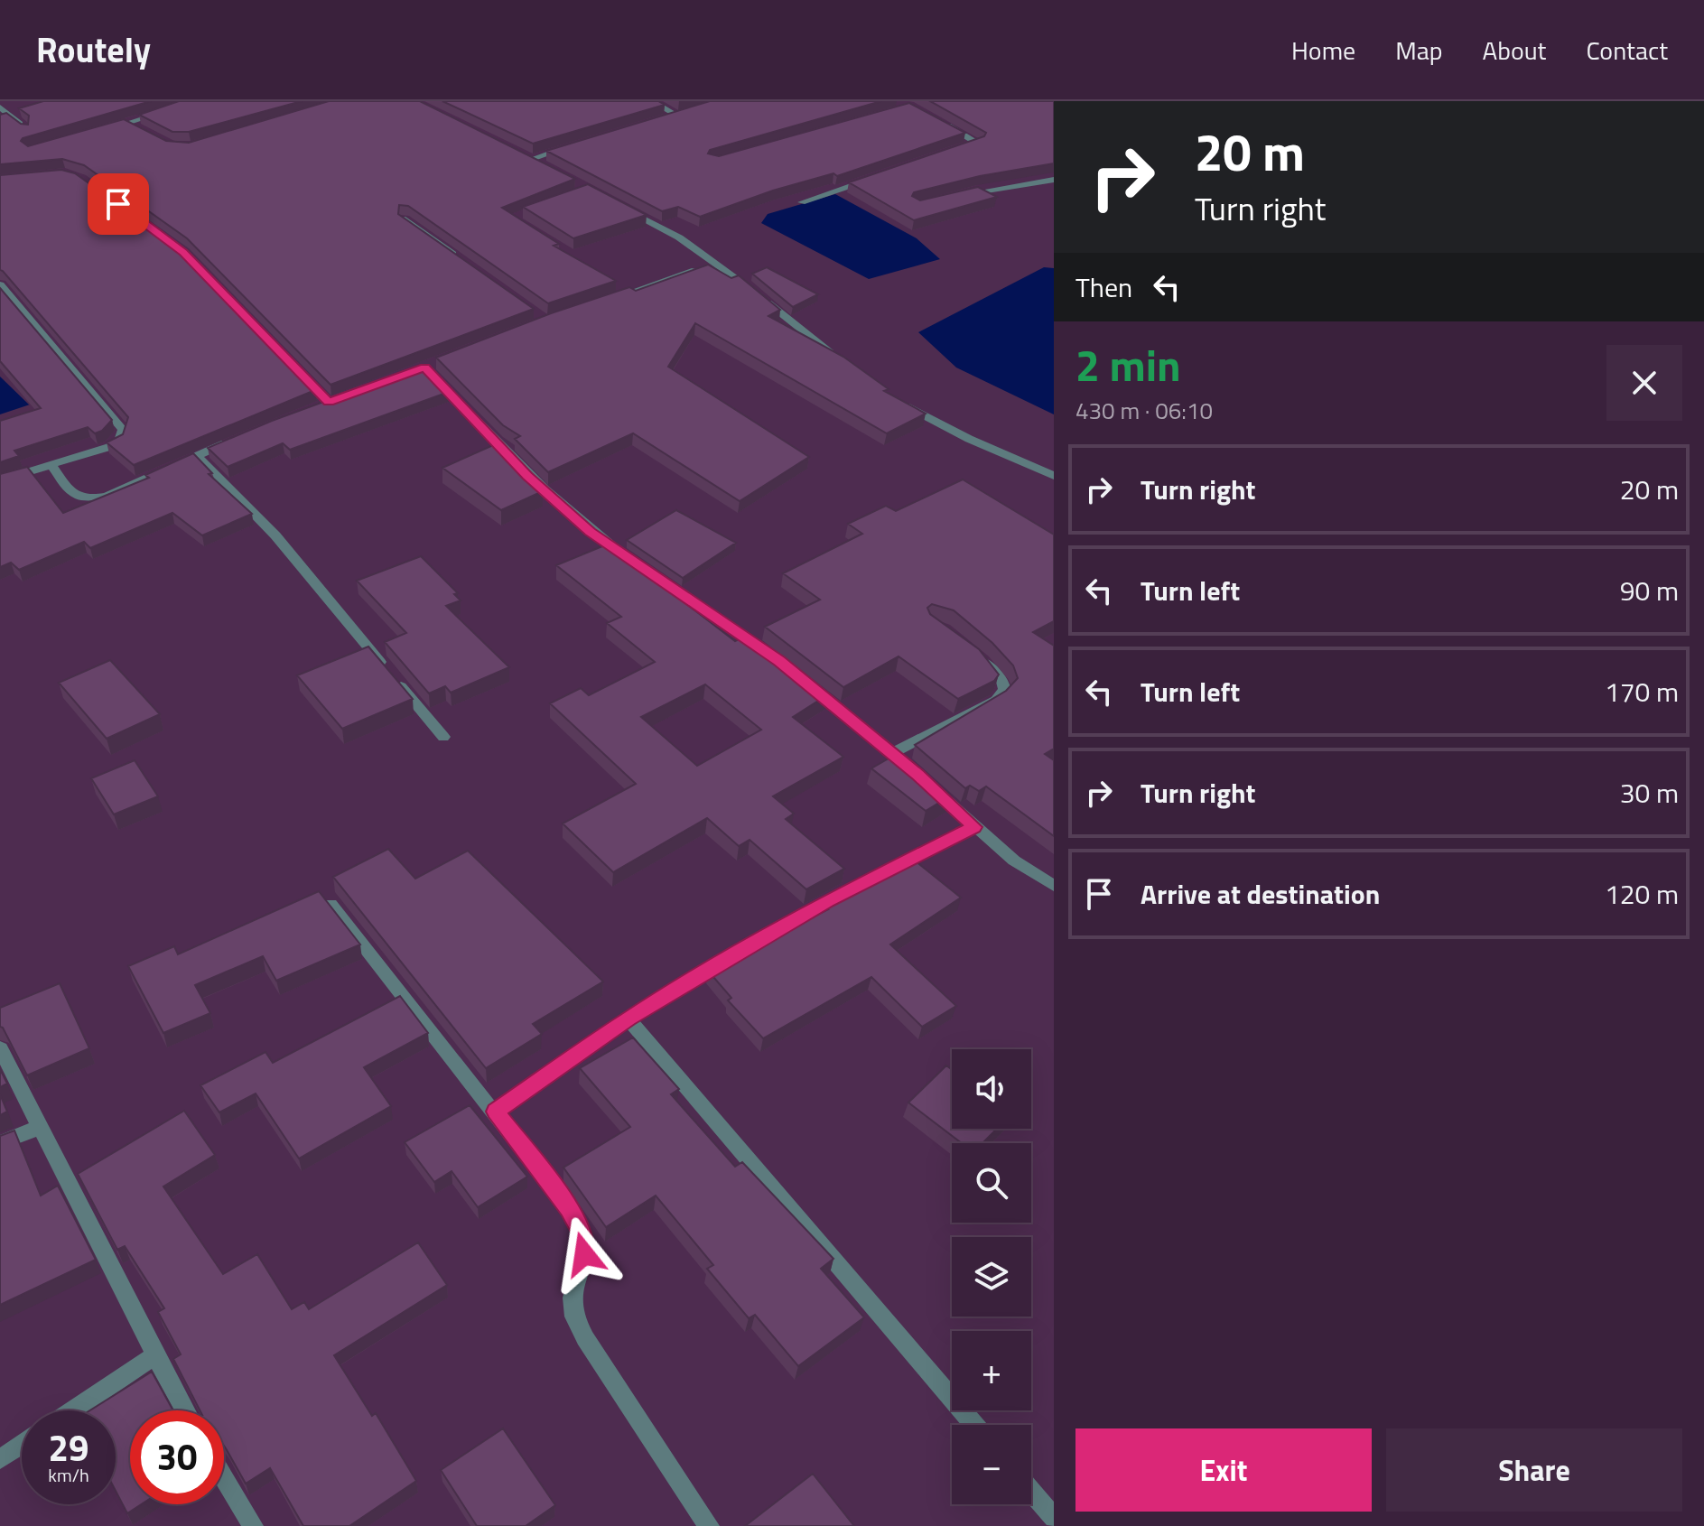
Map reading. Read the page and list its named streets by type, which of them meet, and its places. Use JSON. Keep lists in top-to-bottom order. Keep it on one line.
{"page":{"header":"Routely","nav":["Home","Map","About","Contact"],"turn":["20 m","Turn right"],"then":"Then","heading":["2 min","430 m · 06:10"],"list":[{"name":"Turn right","value":"20 m"},{"name":"Turn left","value":"90 m"},{"name":"Turn left","value":"170 m"},{"name":"Turn right","value":"30 m"},{"name":"Arrive at destination","value":"120 m"}],"map_buttons":["+","−"],"speed":"29 km/h","limit":"30","buttons":["Exit","Share"]}}
